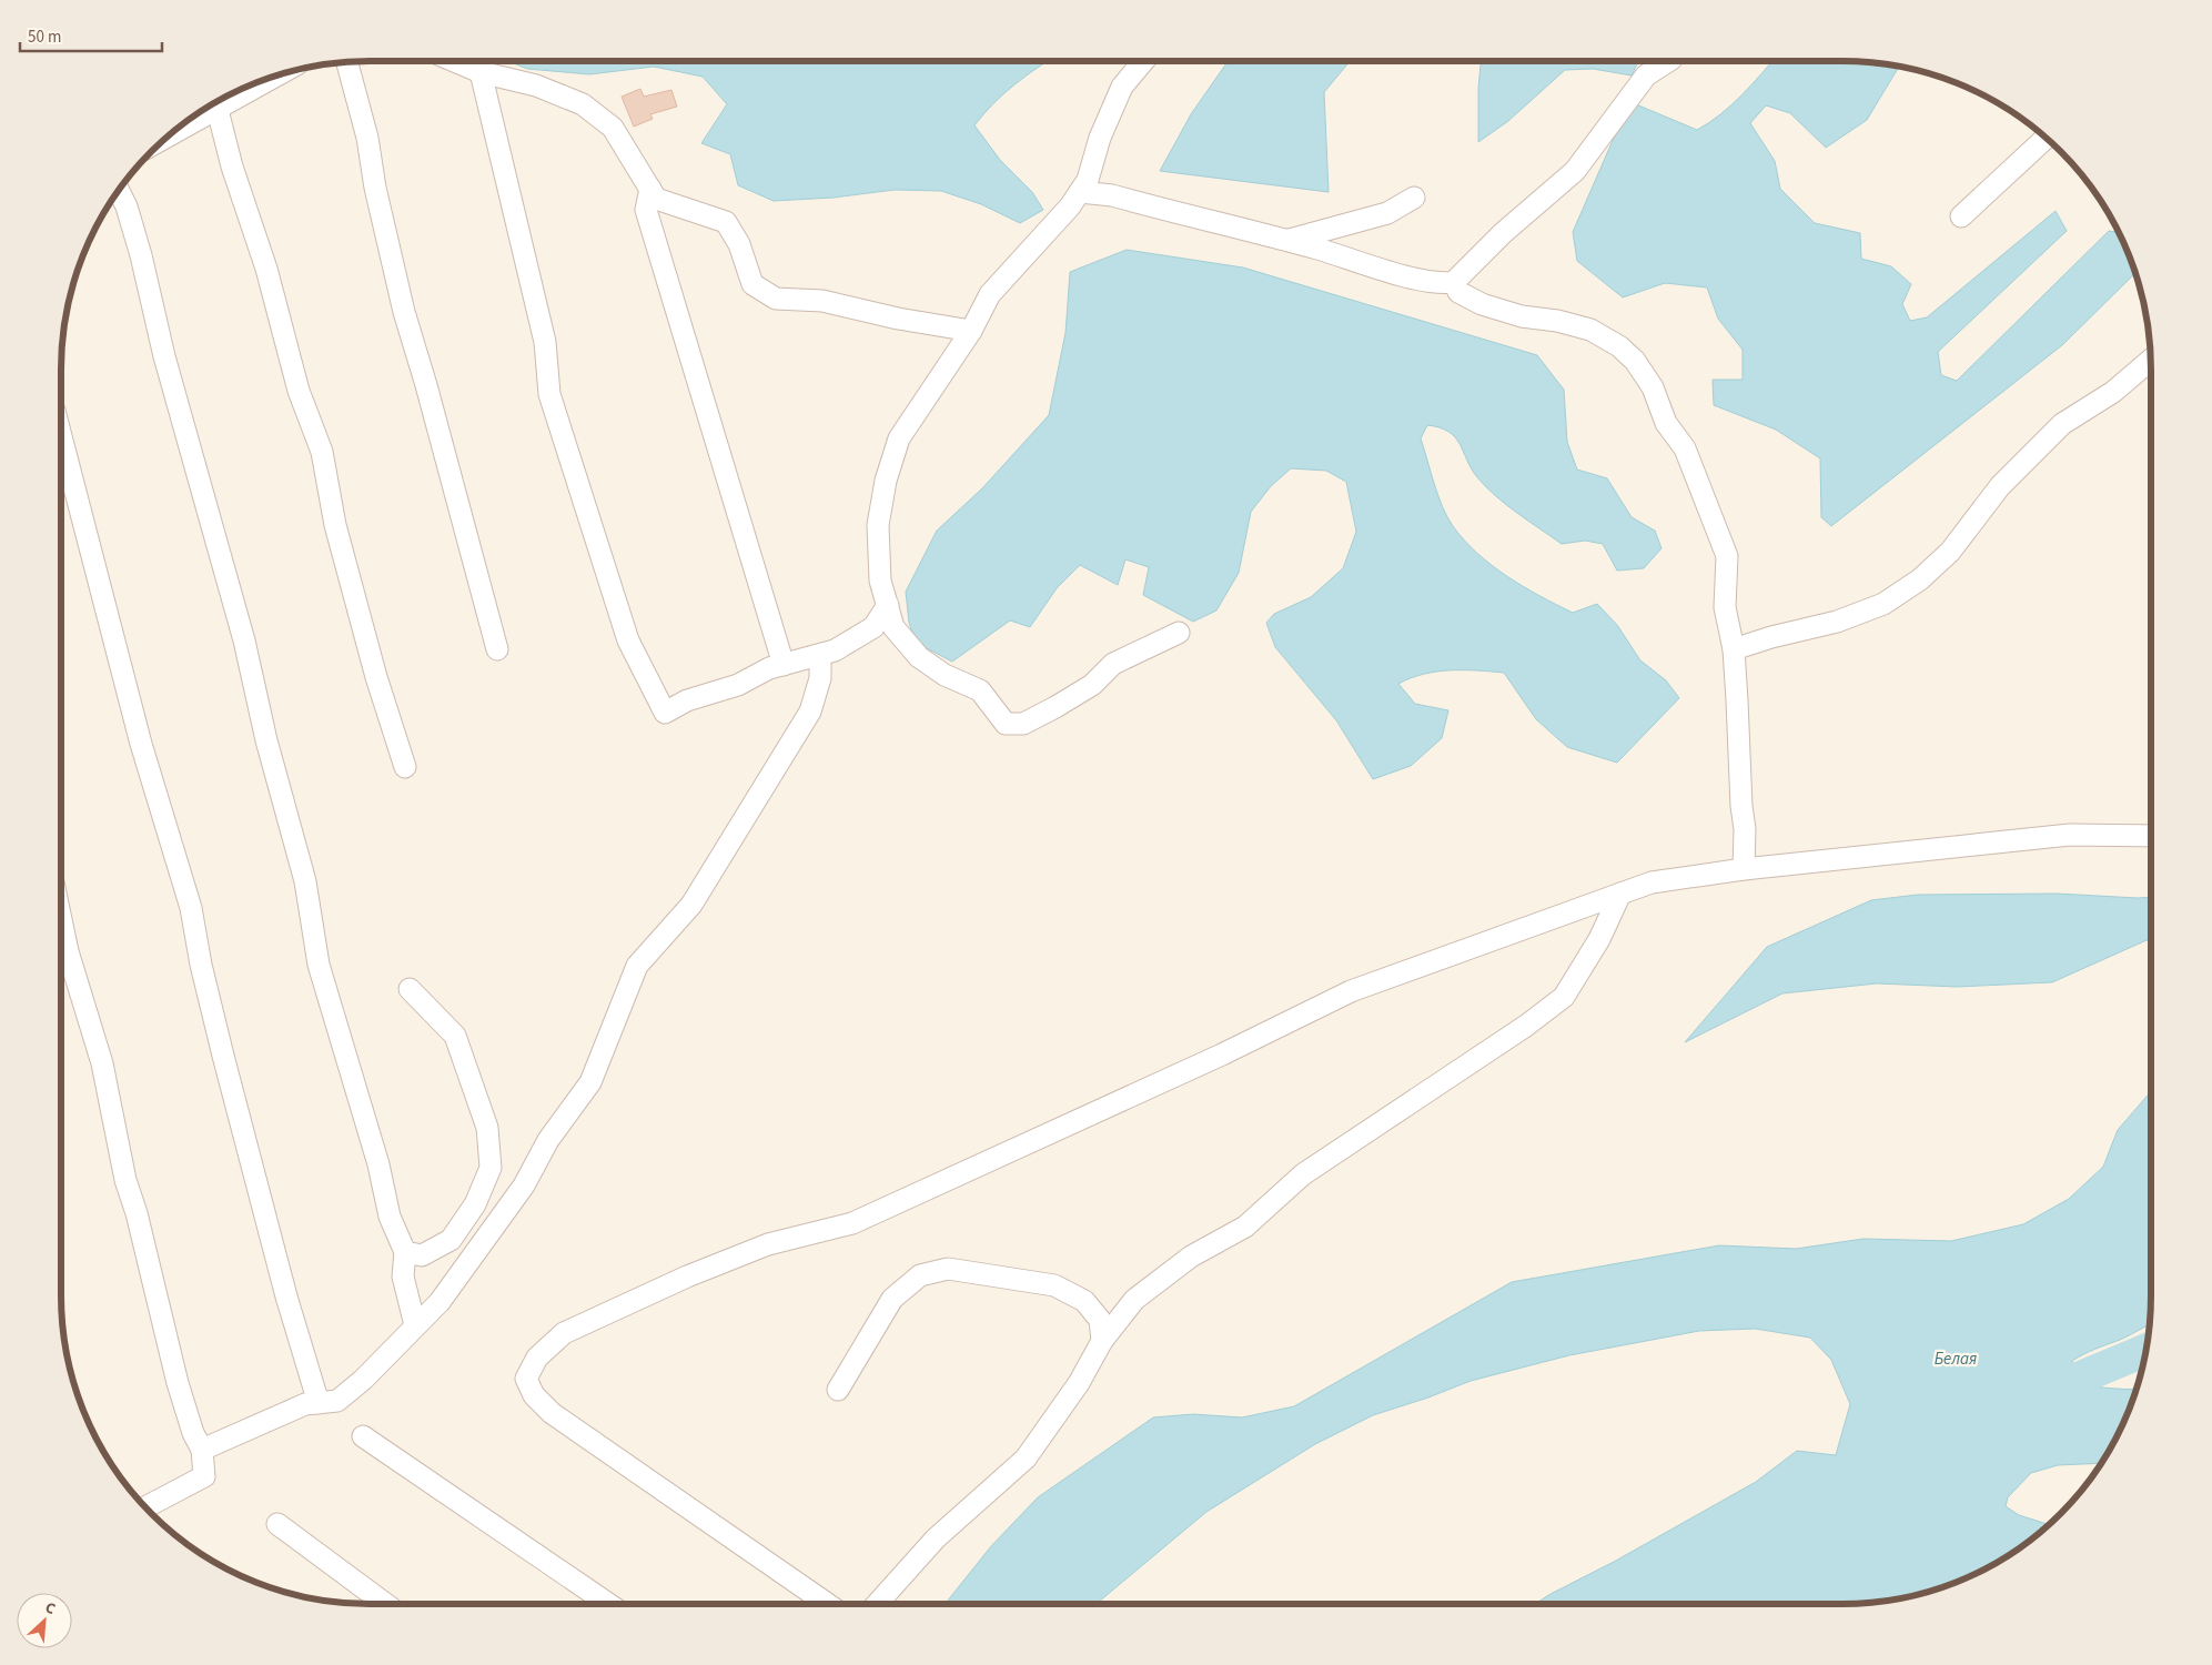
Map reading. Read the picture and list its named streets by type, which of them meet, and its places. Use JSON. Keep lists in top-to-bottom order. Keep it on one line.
{"water":["Белая"],"scale_bar":"50 m","north":"top right"}
